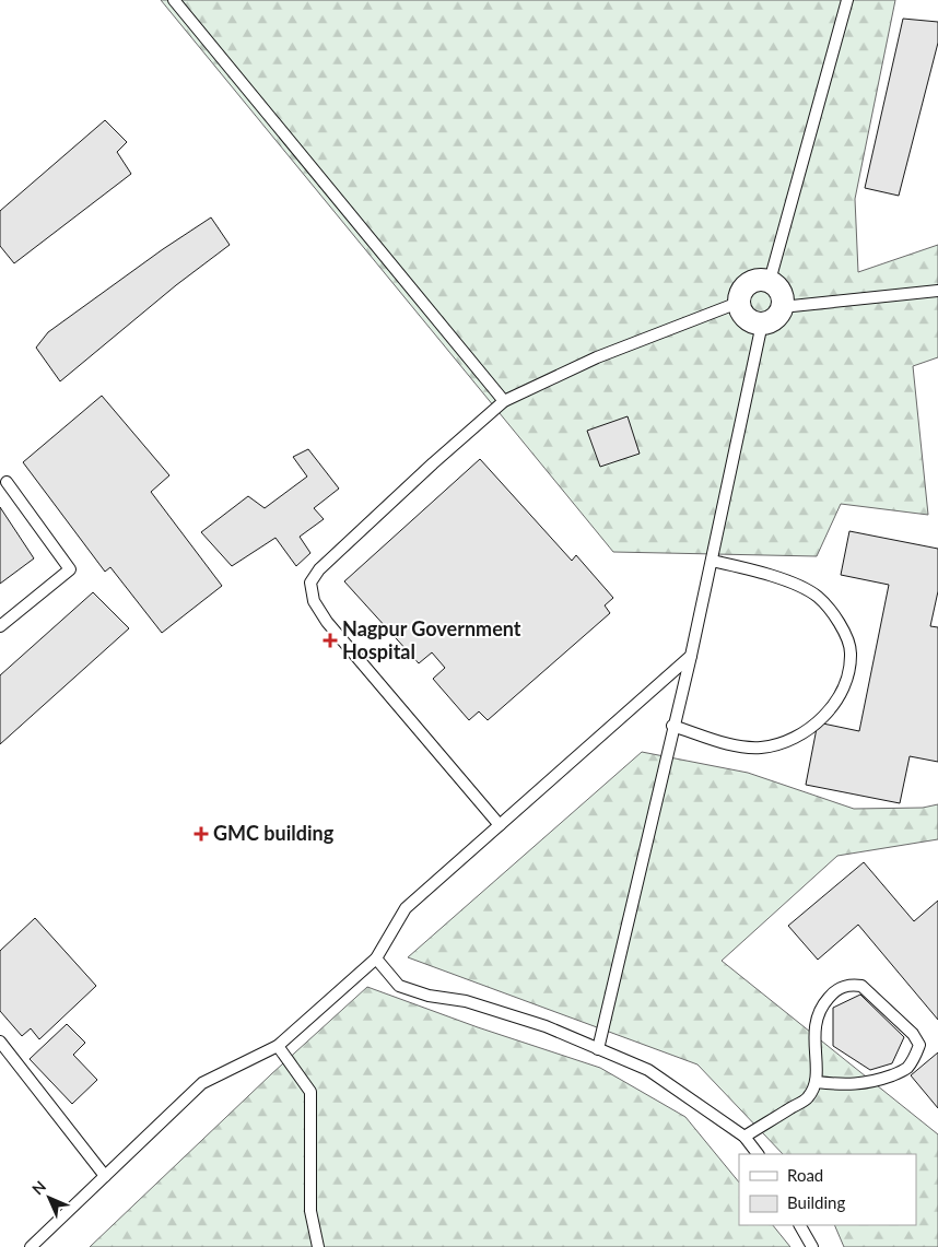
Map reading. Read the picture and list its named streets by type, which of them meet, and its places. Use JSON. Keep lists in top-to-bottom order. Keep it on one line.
{"places":{"health":["Nagpur Government Hospital","GMC building"]},"legend":["Road","Building"],"north":"top left"}
